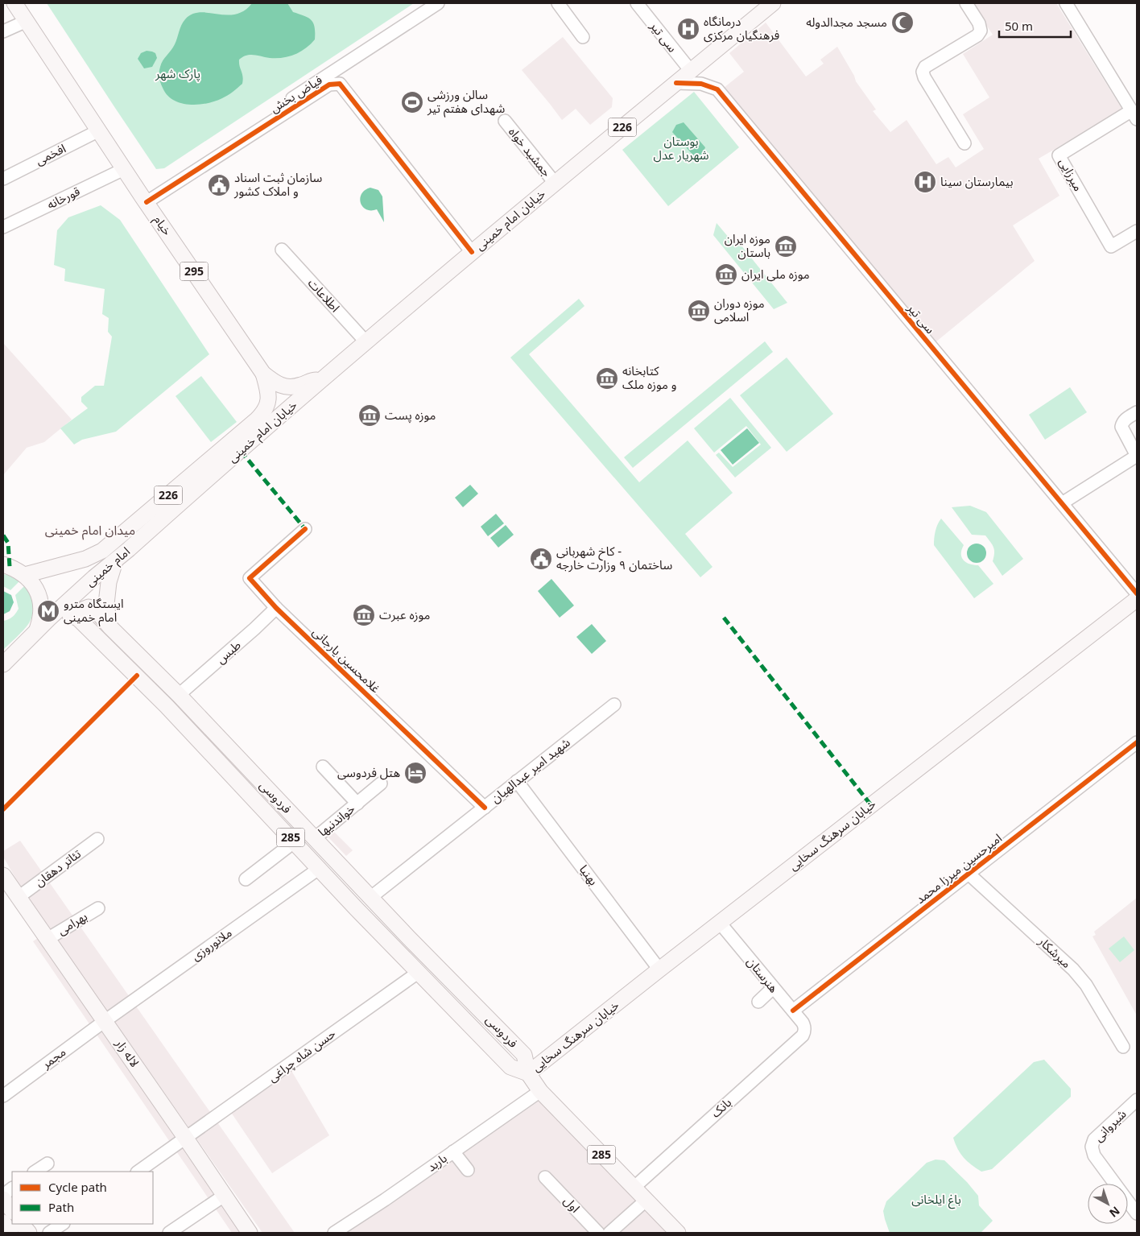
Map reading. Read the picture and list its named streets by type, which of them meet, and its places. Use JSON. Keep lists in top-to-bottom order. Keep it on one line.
{"streets":{"main road":["226","خیابان امام خمینی","خیام","295","امام خمینی","فردوسی","خیابان سرهنگ سخایی","285","لاله زار"],"street":["سی تیر","فیاض بخش","جمشید خواه","افخمی","میرزایی","قورخانه","اطلاعات","طبس","غلامحسین یارجانی","شهید امیر عبدالهیان","خواندنیها","تئاتر دهقان","امیرحسین میرزا محمد","بهنیا","بهرامی","ملانوروزی","میرشکار","هنرستان","حسن شاه چراغی","مجمر","بانک","شیروانی","باربد","اول"]},"crossings":[["سی تیر","خیابان امام خمینی"],["فیاض بخش","خیابان امام خمینی"],["فیاض بخش","خیام"],["جمشید خواه","خیابان امام خمینی"],["افخمی","خیام"],["قورخانه","خیام"],["خیابان امام خمینی","خیام"],["خیابان امام خمینی","اطلاعات"],["خیابان امام خمینی","امام خمینی"],["طبس","غلامحسین یارجانی"],["طبس","فردوسی"],["غلامحسین یارجانی","شهید امیر عبدالهیان"],["شهید امیر عبدالهیان","فردوسی"],["شهید امیر عبدالهیان","بهنیا"],["فردوسی","خواندنیها"],["فردوسی","خیابان سرهنگ سخایی"],["فردوسی","ملانوروزی"],["فردوسی","حسن شاه چراغی"],["فردوسی","بانک"],["فردوسی","باربد"],["خیابان سرهنگ سخایی","بهنیا"],["خیابان سرهنگ سخایی","هنرستان"],["تئاتر دهقان","لاله زار"],["امیرحسین میرزا محمد","میرشکار"],["امیرحسین میرزا محمد","هنرستان"],["بهرامی","لاله زار"],["ملانوروزی","لاله زار"],["ملانوروزی","مجمر"],["هنرستان","بانک"],["لاله زار","حسن شاه چراغی"],["لاله زار","مجمر"]],"districts":["میدان امام خمینی"],"parks":["پارک شهر","بوستان شهریار عدل","باغ ایلخانی"],"places":{"mosque":["مسجد مجدالدوله"],"hospital":["درمانگاه فرهنگیان مرکزی","بیمارستان سینا"],"sports":["سالن ورزشی شهدای هفتم تیر"],"public building":["سازمان ثبت اسناد و املاک کشور","کاخ شهربانی - ساختمان ۹ وزارت خارجه"],"museum":["موزه ایران باستان","موزه ملی ایران","موزه دوران اسلامی","کتابخانه و موزه ملک","موزه پست","موزه عبرت"],"metro station":["ایستگاه مترو امام خمینی"],"hotel":["هتل فردوسی"]},"legend":["Cycle path","Path"],"scale_bar":"50 m","north":"bottom right"}
